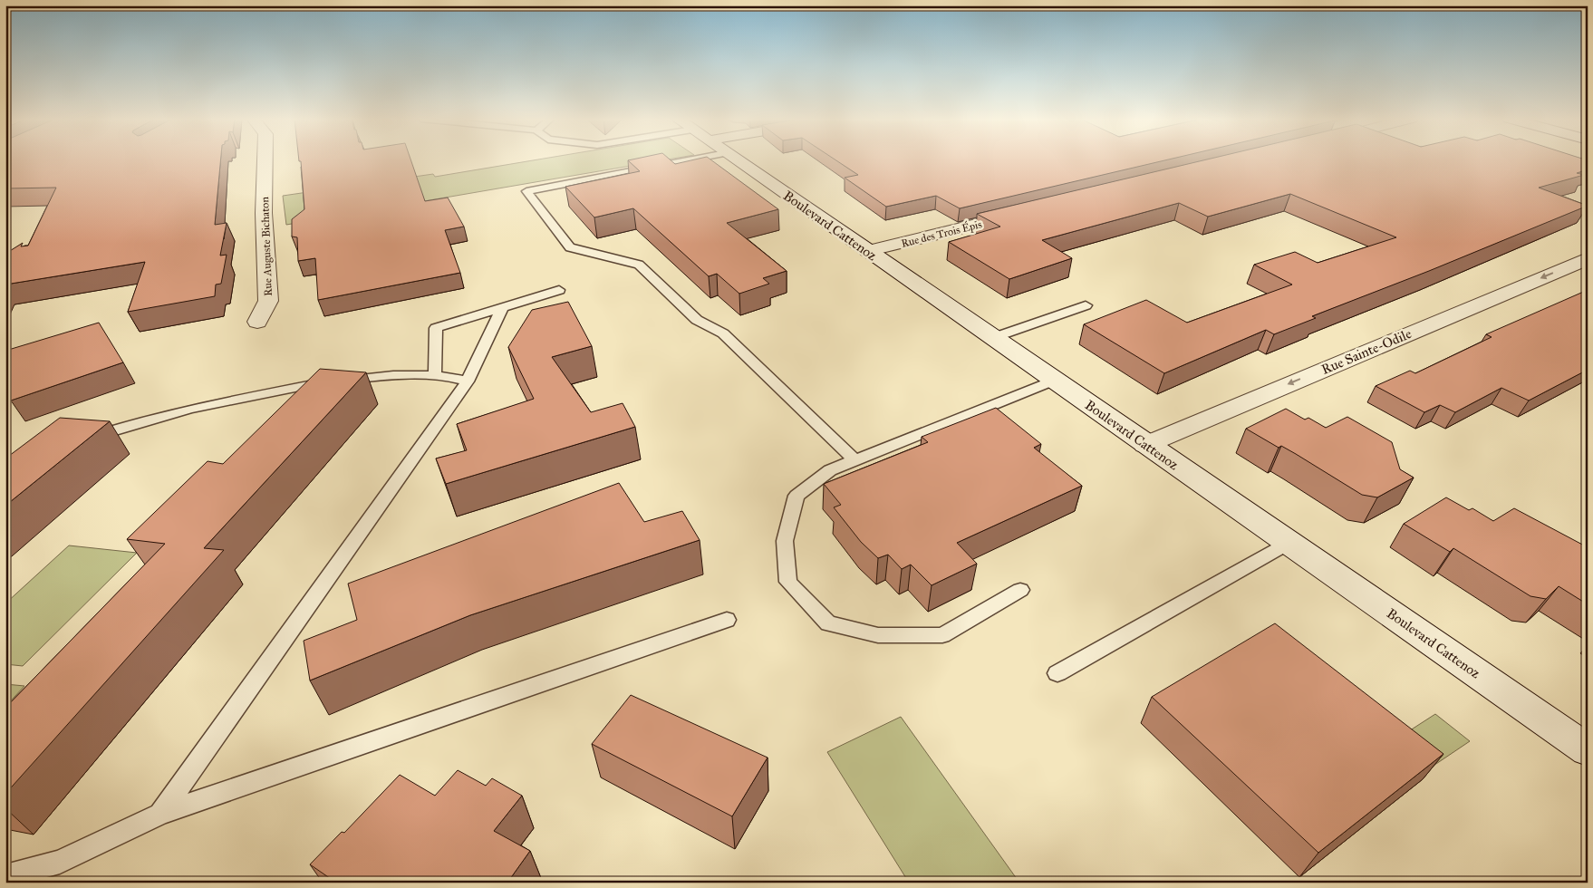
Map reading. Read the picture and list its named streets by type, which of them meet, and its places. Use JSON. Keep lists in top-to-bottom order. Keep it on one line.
{"streets":{"street":["Boulevard Cattenoz","Rue des Trois Épis","Rue Auguste Bichaton","Rue Sainte-Odile"]},"crossings":[["Boulevard Cattenoz","Rue des Trois Épis"],["Boulevard Cattenoz","Rue Sainte-Odile"]],"one_way":["Rue Sainte-Odile"]}
